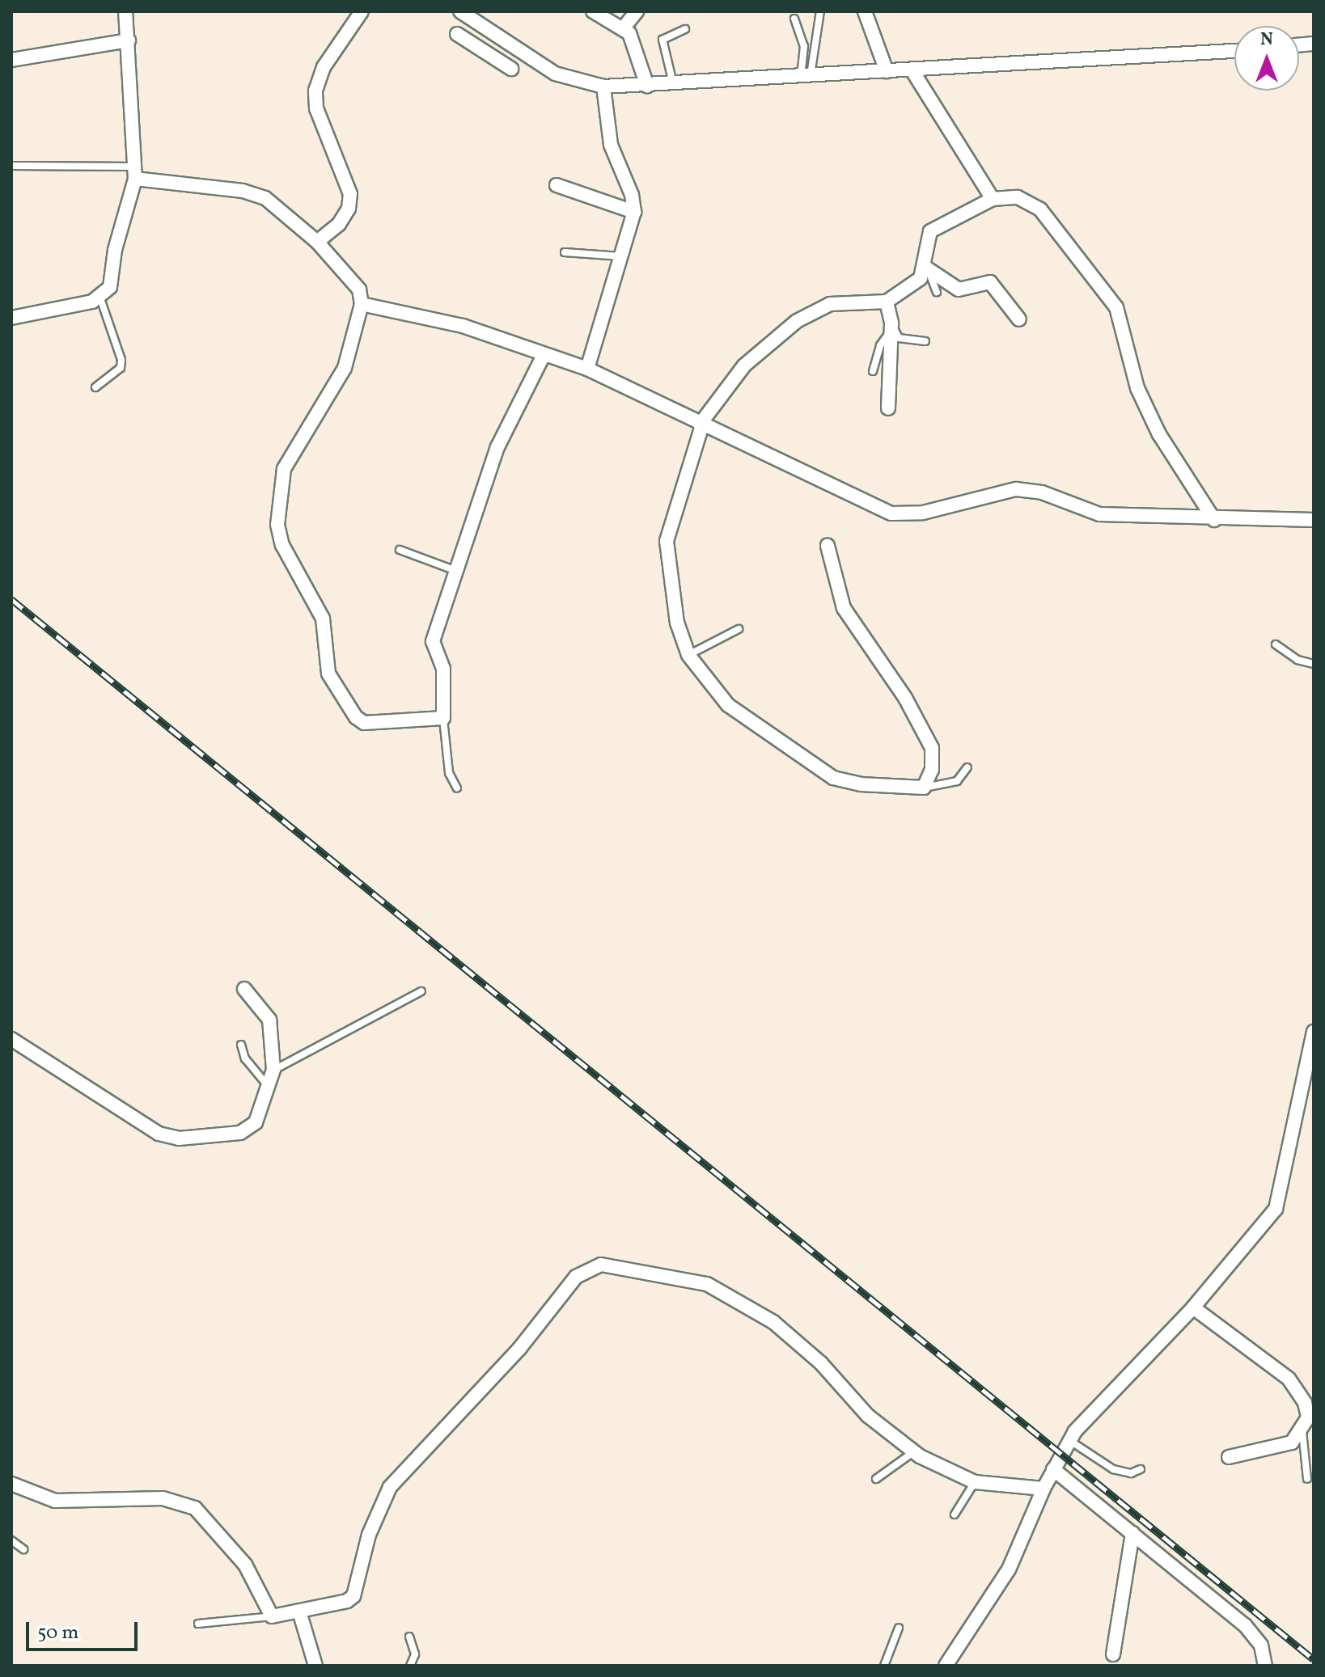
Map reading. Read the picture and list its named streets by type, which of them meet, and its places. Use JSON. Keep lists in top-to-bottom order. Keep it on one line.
{"scale_bar":"50 m","north":"top"}
